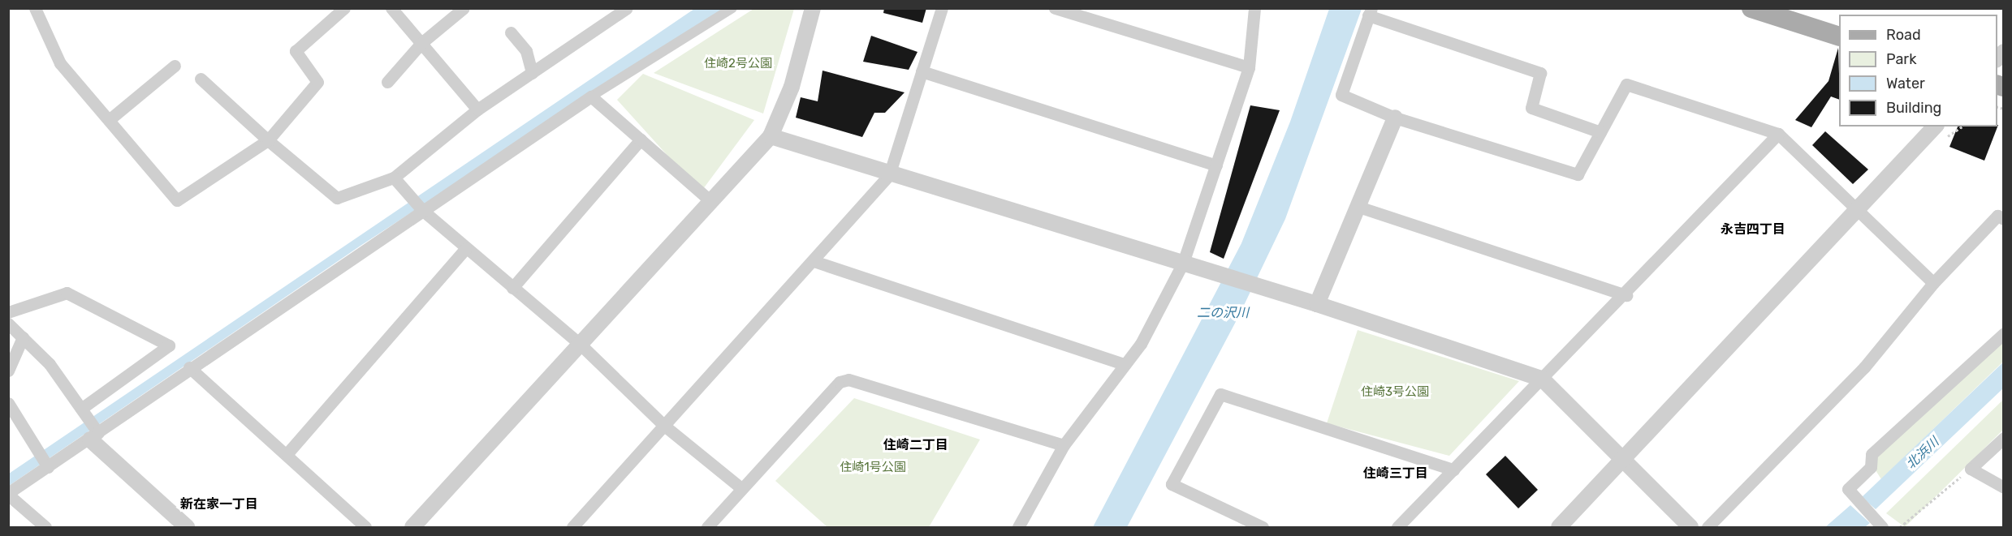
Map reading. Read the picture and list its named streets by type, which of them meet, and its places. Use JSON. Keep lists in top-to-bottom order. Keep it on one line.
{"districts":["永吉四丁目","住崎二丁目","住崎三丁目","新在家一丁目"],"water":["二の沢川","北浜川"],"parks":["住崎2号公園","住崎3号公園","住崎1号公園"],"legend":["Road","Park","Water","Building"]}
